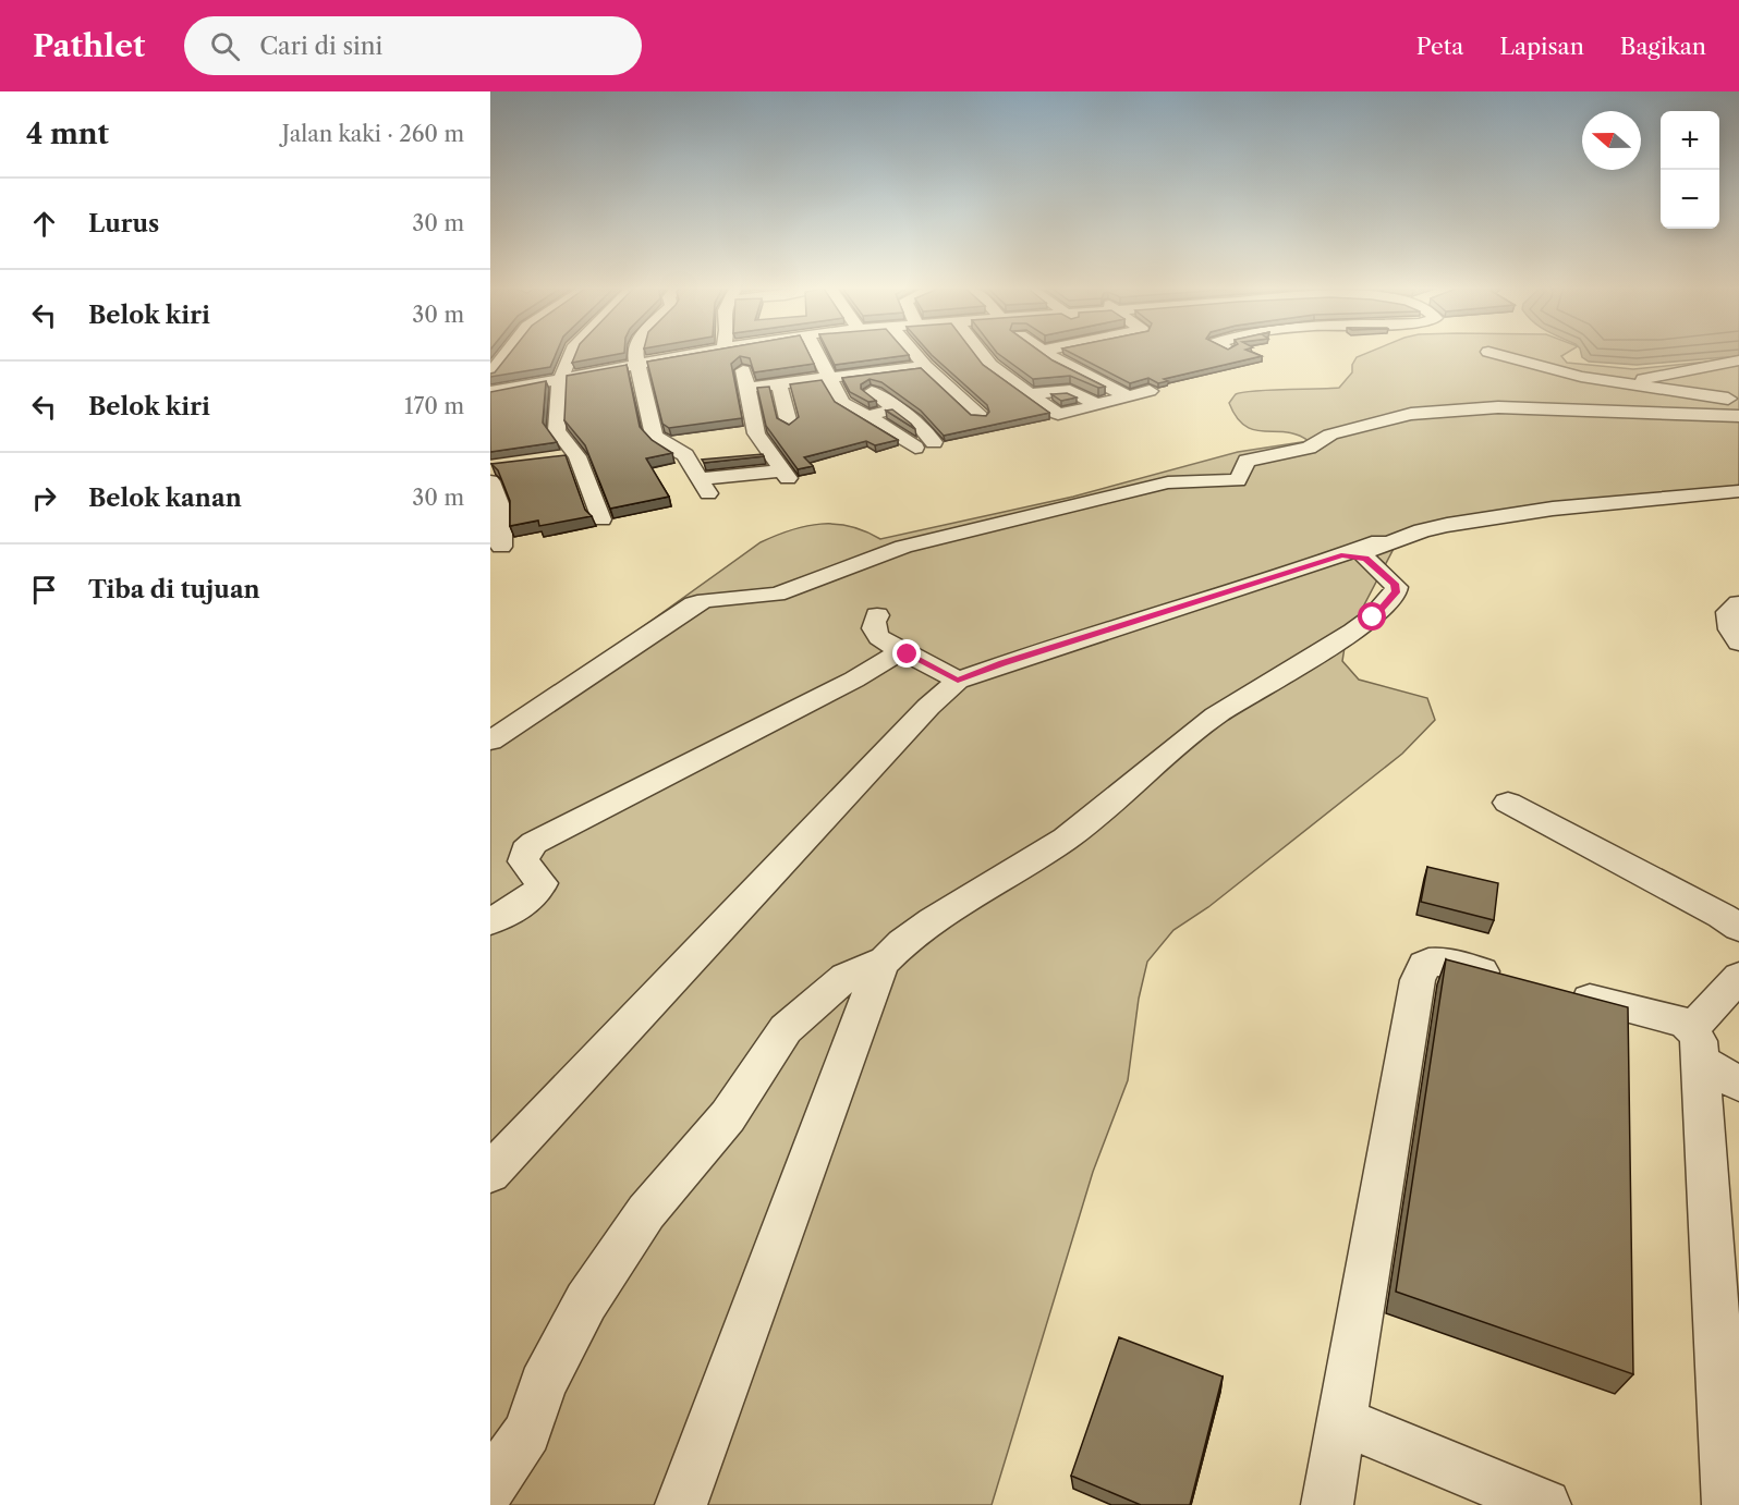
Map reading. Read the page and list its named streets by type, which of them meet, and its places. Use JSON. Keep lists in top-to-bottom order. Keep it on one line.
{"north":"left","page":{"header":"Pathlet","search":"Cari di sini","nav":["Peta","Lapisan","Bagikan"],"heading":["4 mnt","Jalan kaki · 260 m"],"map_buttons":["+","−"],"list":[["Lurus","30 m"],["Belok kiri","30 m"],["Belok kiri","170 m"],["Belok kanan","30 m"],"Tiba di tujuan"]}}
